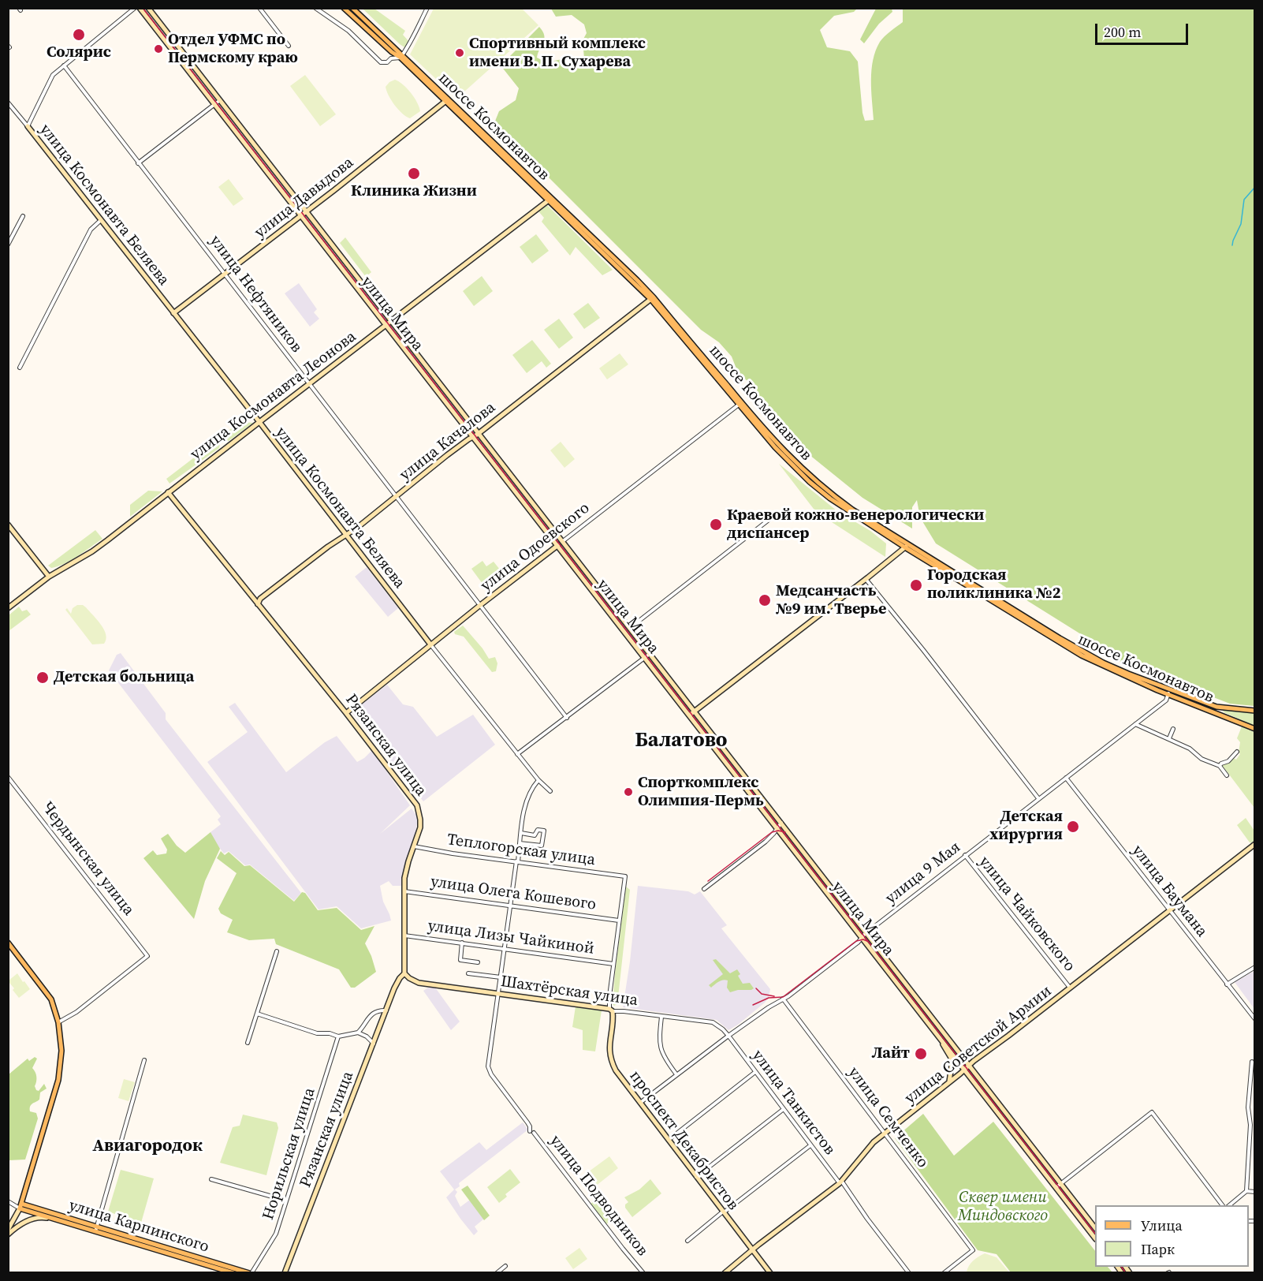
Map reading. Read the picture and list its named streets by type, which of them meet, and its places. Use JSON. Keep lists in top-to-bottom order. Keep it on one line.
{"streets":{"main road":["шоссе Космонавтов","улица Давыдова","улица Космонавта Беляева","улица Мира","улица Космонавта Леонова","улица Качалова","улица Одоевского","Рязанская улица","Шахтёрская улица","улица Советской Армии","проспект Декабристов","улица Карпинского"],"street":["улица Нефтяников","Теплогорская улица","Чердынская улица","улица 9 Мая","улица Баумана","улица Олега Кошевого","улица Чайковского","улица Лизы Чайкиной","улица Танкистов","улица Семченко","Норильская улица","улица Подводников"]},"crossings":[["шоссе Космонавтов","улица Давыдова"],["шоссе Космонавтов","улица Космонавта Леонова"],["шоссе Космонавтов","улица Качалова"],["шоссе Космонавтов","улица Одоевского"],["шоссе Космонавтов","улица 9 Мая"],["улица Давыдова","улица Космонавта Беляева"],["улица Давыдова","улица Нефтяников"],["улица Давыдова","улица Мира"],["улица Космонавта Беляева","улица Космонавта Леонова"],["улица Космонавта Беляева","улица Качалова"],["улица Космонавта Беляева","улица Одоевского"],["улица Нефтяников","улица Космонавта Леонова"],["улица Нефтяников","улица Качалова"],["улица Нефтяников","улица Одоевского"],["улица Мира","улица Космонавта Леонова"],["улица Мира","улица Качалова"],["улица Мира","улица Одоевского"],["улица Мира","улица 9 Мая"],["улица Мира","улица Советской Армии"],["улица Космонавта Леонова","Рязанская улица"],["улица Качалова","Рязанская улица"],["улица Одоевского","Рязанская улица"],["Рязанская улица","Теплогорская улица"],["Рязанская улица","улица Олега Кошевого"],["Рязанская улица","улица Лизы Чайкиной"],["Рязанская улица","Шахтёрская улица"],["Теплогорская улица","проспект Декабристов"],["улица 9 Мая","улица Баумана"],["улица 9 Мая","улица Чайковского"],["улица 9 Мая","Шахтёрская улица"],["улица 9 Мая","улица Танкистов"],["улица 9 Мая","улица Семченко"],["улица 9 Мая","проспект Декабристов"],["улица Баумана","улица Советской Армии"],["улица Олега Кошевого","проспект Декабристов"],["улица Чайковского","улица Советской Армии"],["улица Лизы Чайкиной","проспект Декабристов"],["Шахтёрская улица","улица Танкистов"],["Шахтёрская улица","проспект Декабристов"],["улица Советской Армии","улица Танкистов"],["улица Советской Армии","улица Семченко"],["улица Советской Армии","проспект Декабристов"],["Норильская улица","улица Карпинского"]],"districts":["Балатово","Авиагородок"],"parks":["Сквер имени Миндовского"],"places":["Солярис","Отдел УФМС по Пермскому краю","Спортивный комплекс имени В. П. Сухарева","Клиника Жизни","Краевой кожно-венерологически диспансер","Городская поликлиника №2","Медсанчасть №9 им. Тверье","Детская больница","Спорткомплекс Олимпия-Пермь","Детская хирургия","Лайт"],"legend":["Улица","Парк"],"scale_bar":"200 m"}
